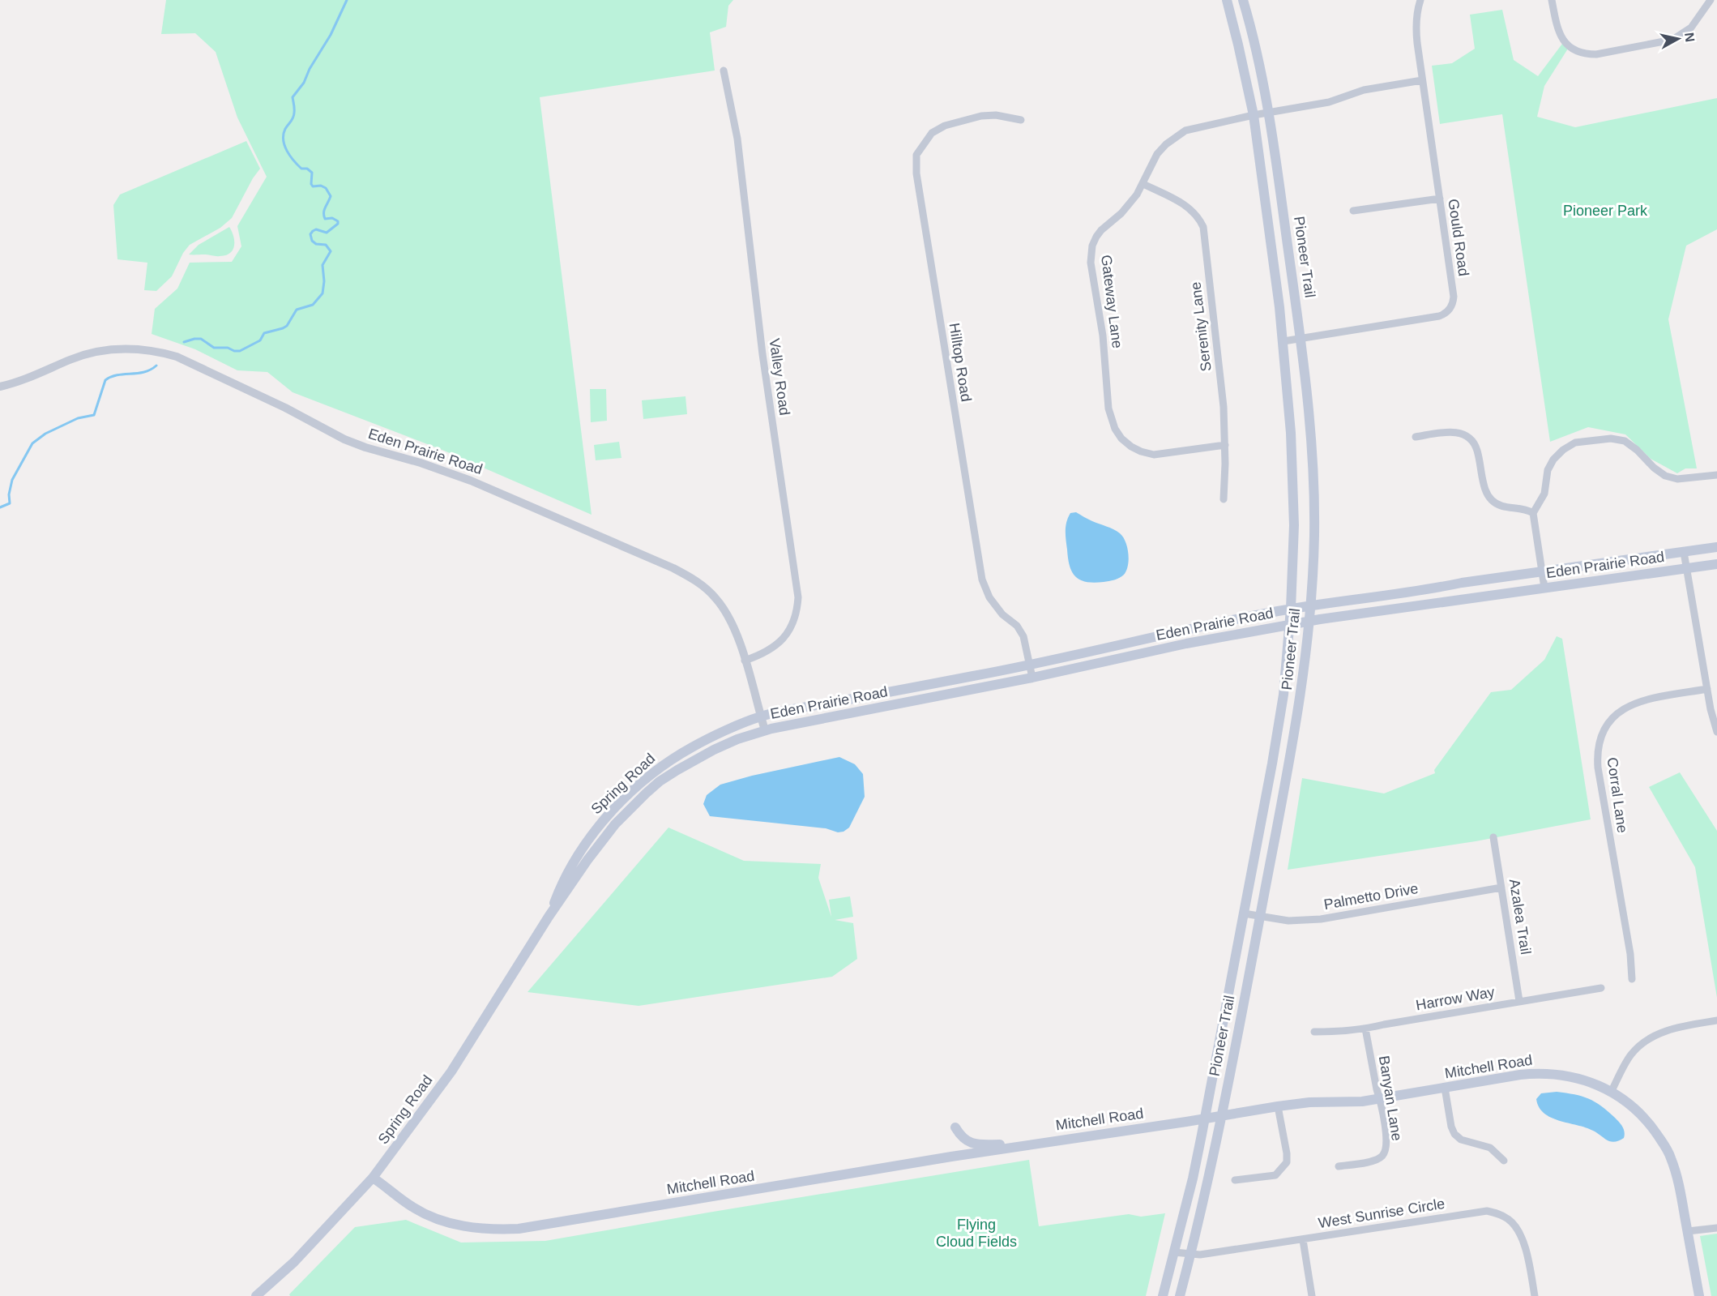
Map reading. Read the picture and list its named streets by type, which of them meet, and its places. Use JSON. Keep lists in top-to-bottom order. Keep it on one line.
{"streets":{"main road":["Pioneer Trail","Eden Prairie Road","Spring Road","Mitchell Road"],"street":["Gould Road","Gateway Lane","Serenity Lane","Hilltop Road","Valley Road","Corral Lane","Palmetto Drive","Azalea Trail","Harrow Way","Banyan Lane","West Sunrise Circle"]},"crossings":[["Gould Road","Gateway Lane"],["Pioneer Trail","Gateway Lane"],["Pioneer Trail","Eden Prairie Road"],["Pioneer Trail","Palmetto Drive"],["Pioneer Trail","Mitchell Road"],["Pioneer Trail","West Sunrise Circle"],["Gateway Lane","Serenity Lane"],["Hilltop Road","Eden Prairie Road"],["Valley Road","Eden Prairie Road"],["Eden Prairie Road","Spring Road"],["Spring Road","Mitchell Road"],["Palmetto Drive","Azalea Trail"],["Azalea Trail","Harrow Way"],["Harrow Way","Banyan Lane"],["Mitchell Road","Banyan Lane"]],"parks":["Pioneer Park","Flying Cloud Fields"],"north":"right"}
